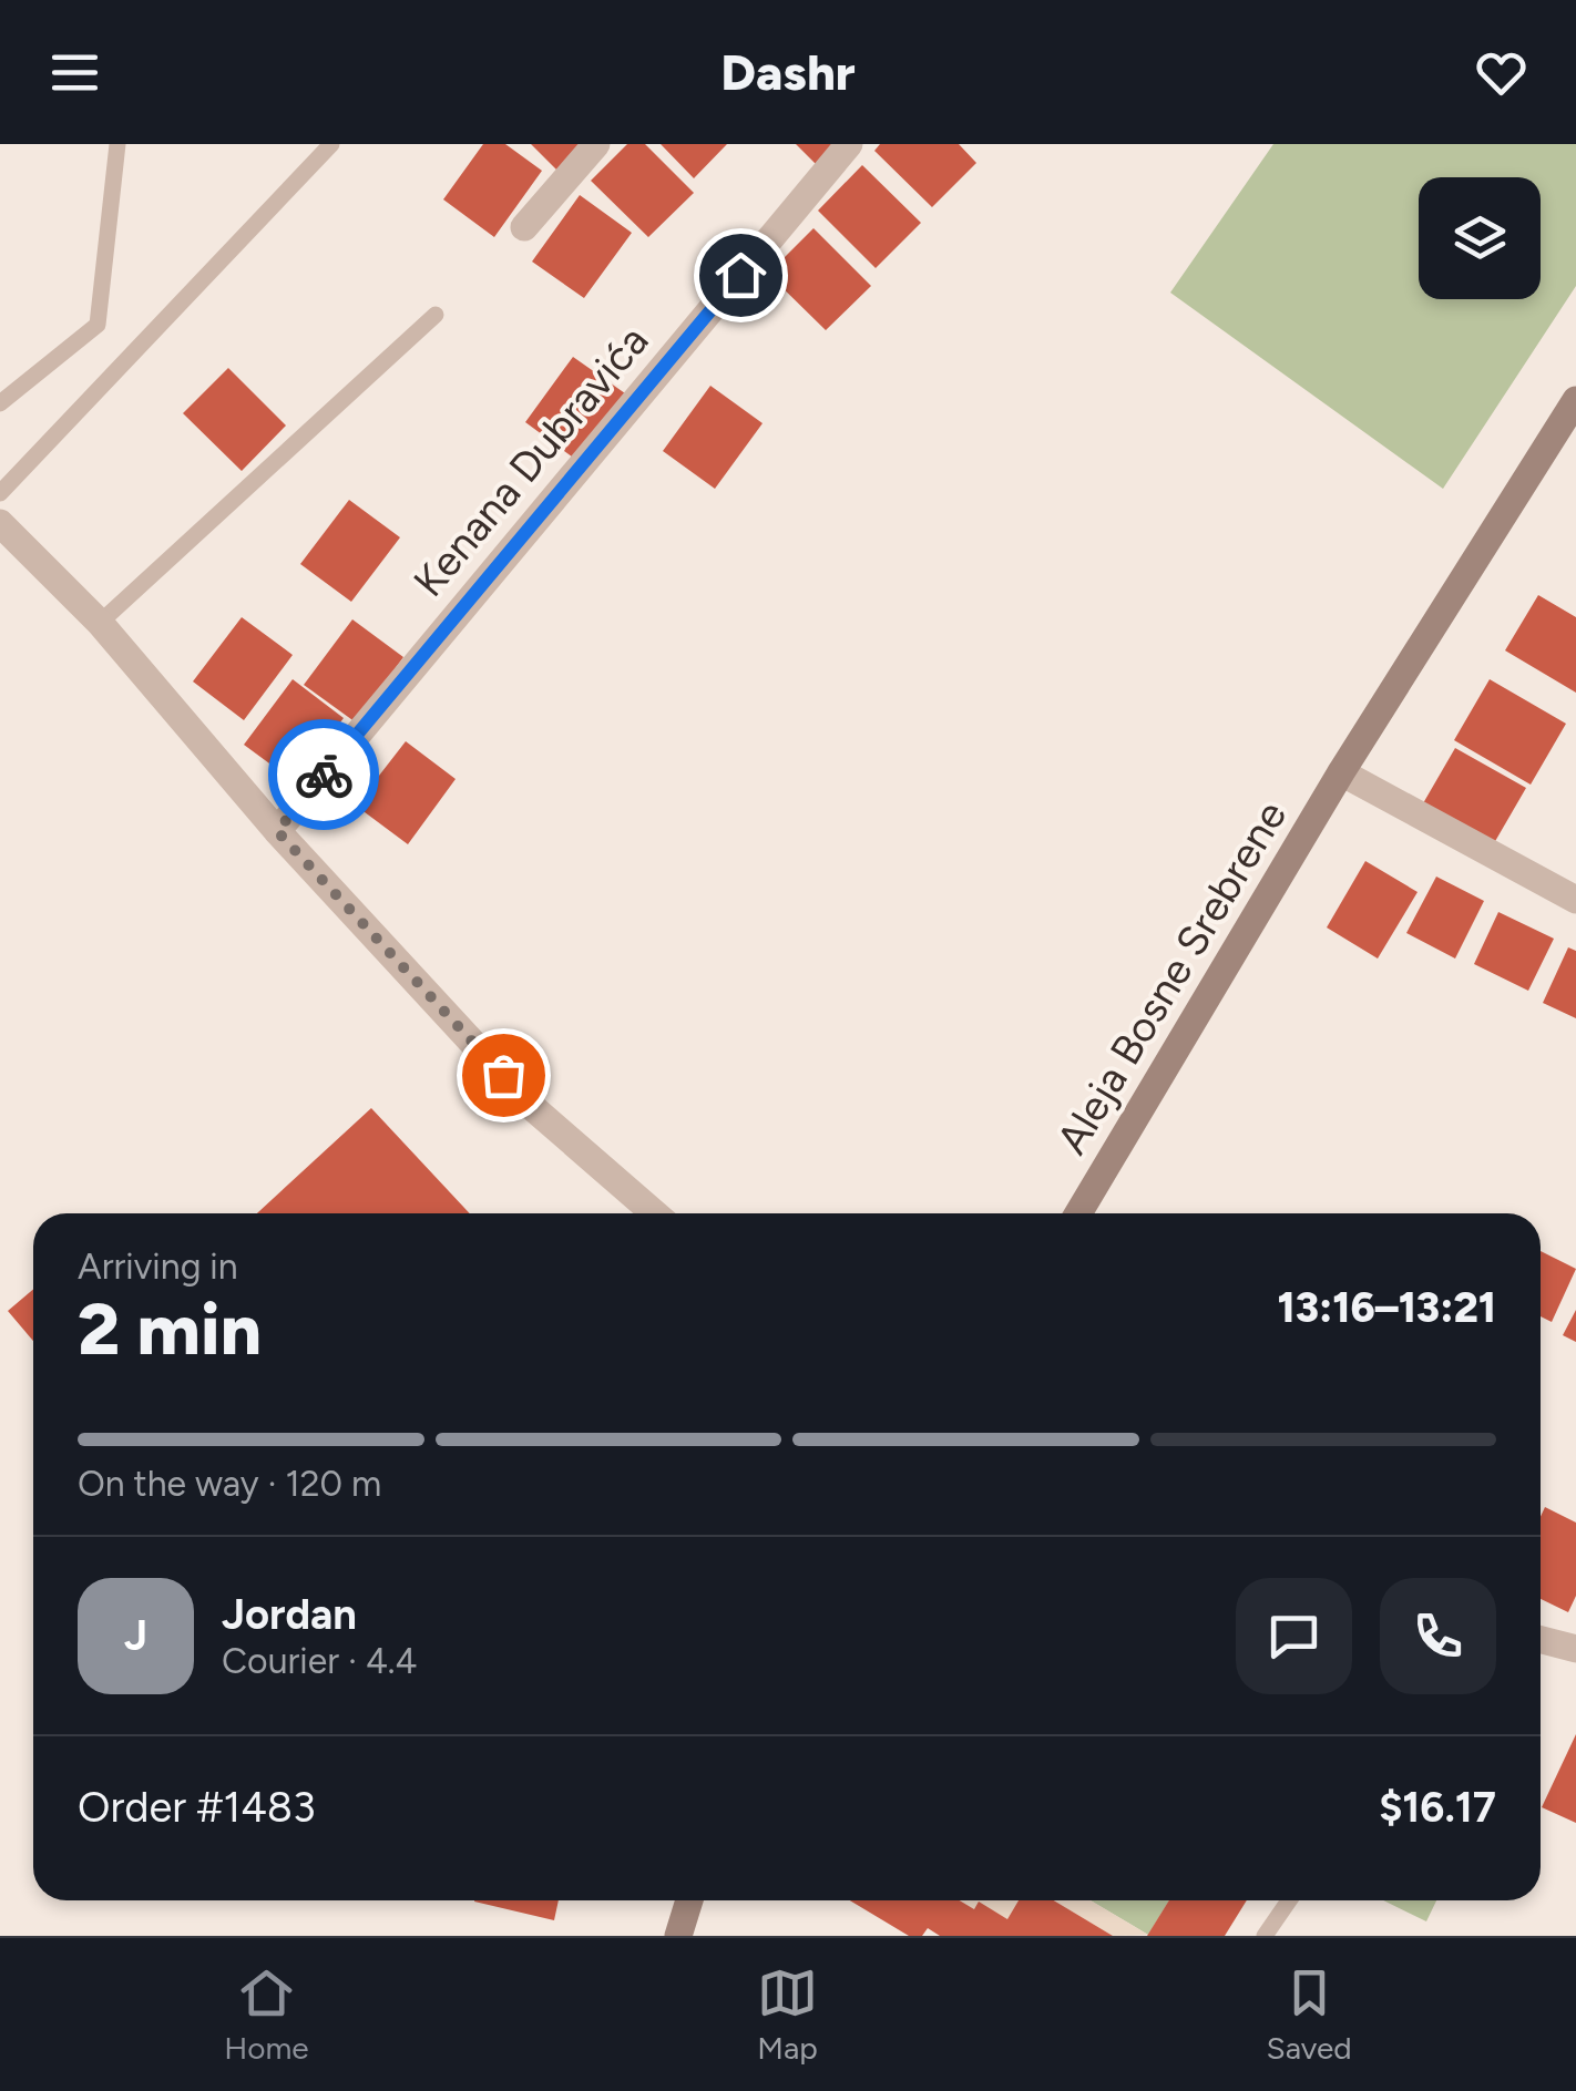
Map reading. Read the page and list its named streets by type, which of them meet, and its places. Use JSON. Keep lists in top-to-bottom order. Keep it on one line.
{"streets":{"street":["Kenana Dubravića","Aleja Bosne Srebrene"]},"page":{"header":"Dashr","heading":["2 min","Arriving in","13:16–13:21"],"panel":["Jordan","Courier · 4.4","Order #1483","$16.17"],"bar":"On the way · 120 m","round":"J","tabs":["Home","Map","Saved"]}}
